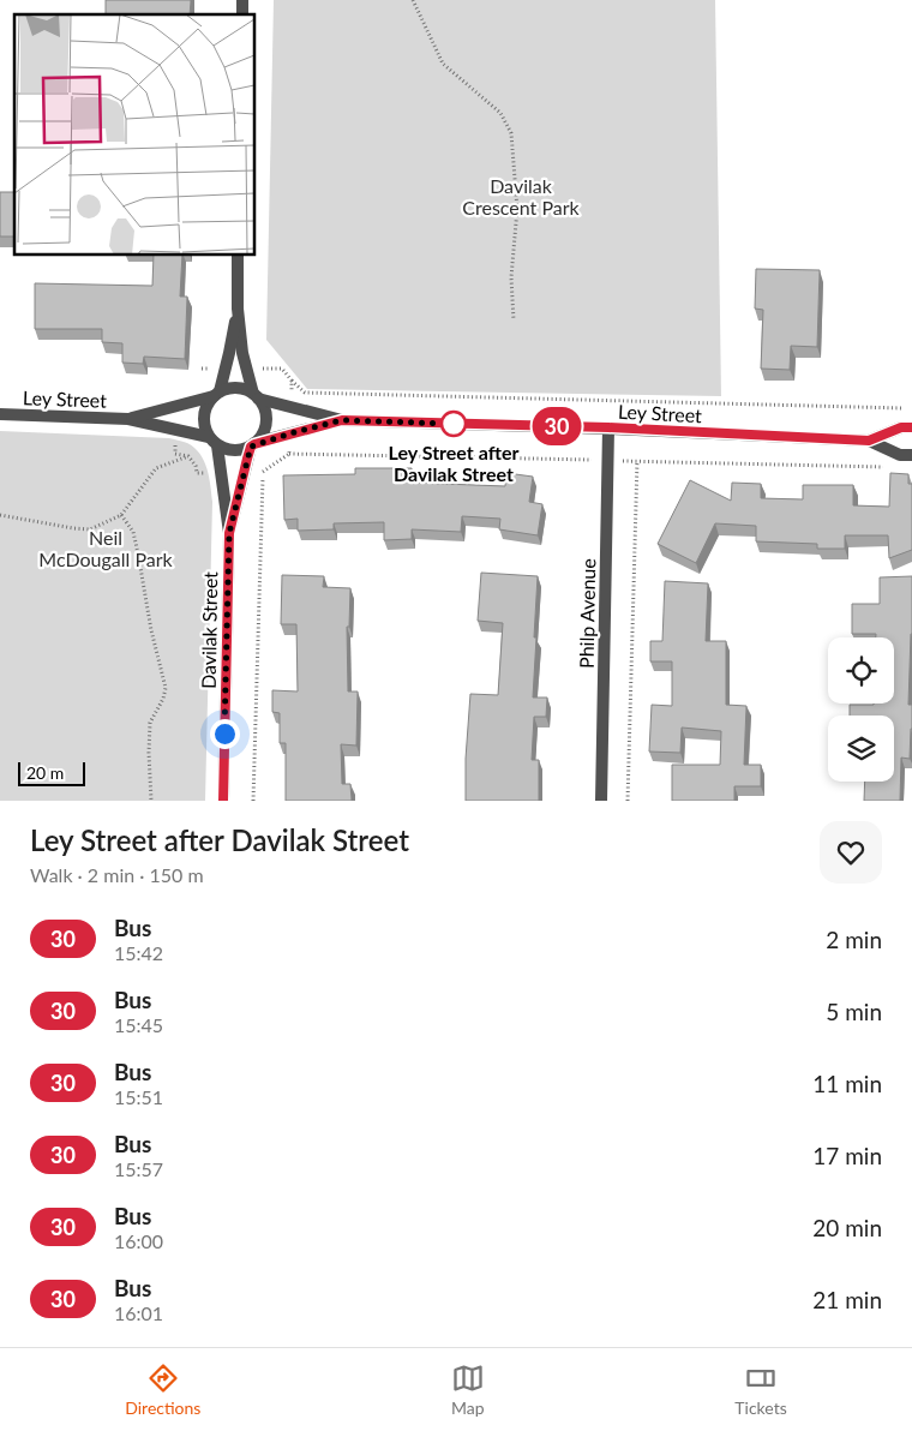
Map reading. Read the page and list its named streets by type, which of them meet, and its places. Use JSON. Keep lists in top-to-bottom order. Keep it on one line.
{"streets":{"street":["Ley Street","Philp Avenue","Davilak Street"]},"crossings":[["Ley Street","Philp Avenue"],["Ley Street","Davilak Street"]],"parks":["Davilak Crescent Park","Neil McDougall Park"],"places":["Ley Street after Davilak Street"],"lines":["bus line 30"],"scale_bar":"20 m","page":{"on_map":"30","scale":"20 m","heading":["Ley Street after Davilak Street","Walk · 2 min · 150 m"],"list":[{"mark":"30","name":"Bus","note":"15:42","value":"2 min"},{"mark":"30","name":"Bus","note":"15:45","value":"5 min"},{"mark":"30","name":"Bus","note":"15:51","value":"11 min"},{"mark":"30","name":"Bus","note":"15:57","value":"17 min"},{"mark":"30","name":"Bus","note":"16:00","value":"20 min"},{"mark":"30","name":"Bus","note":"16:01","value":"21 min"}],"tabs":["Directions","Map","Tickets"]}}
